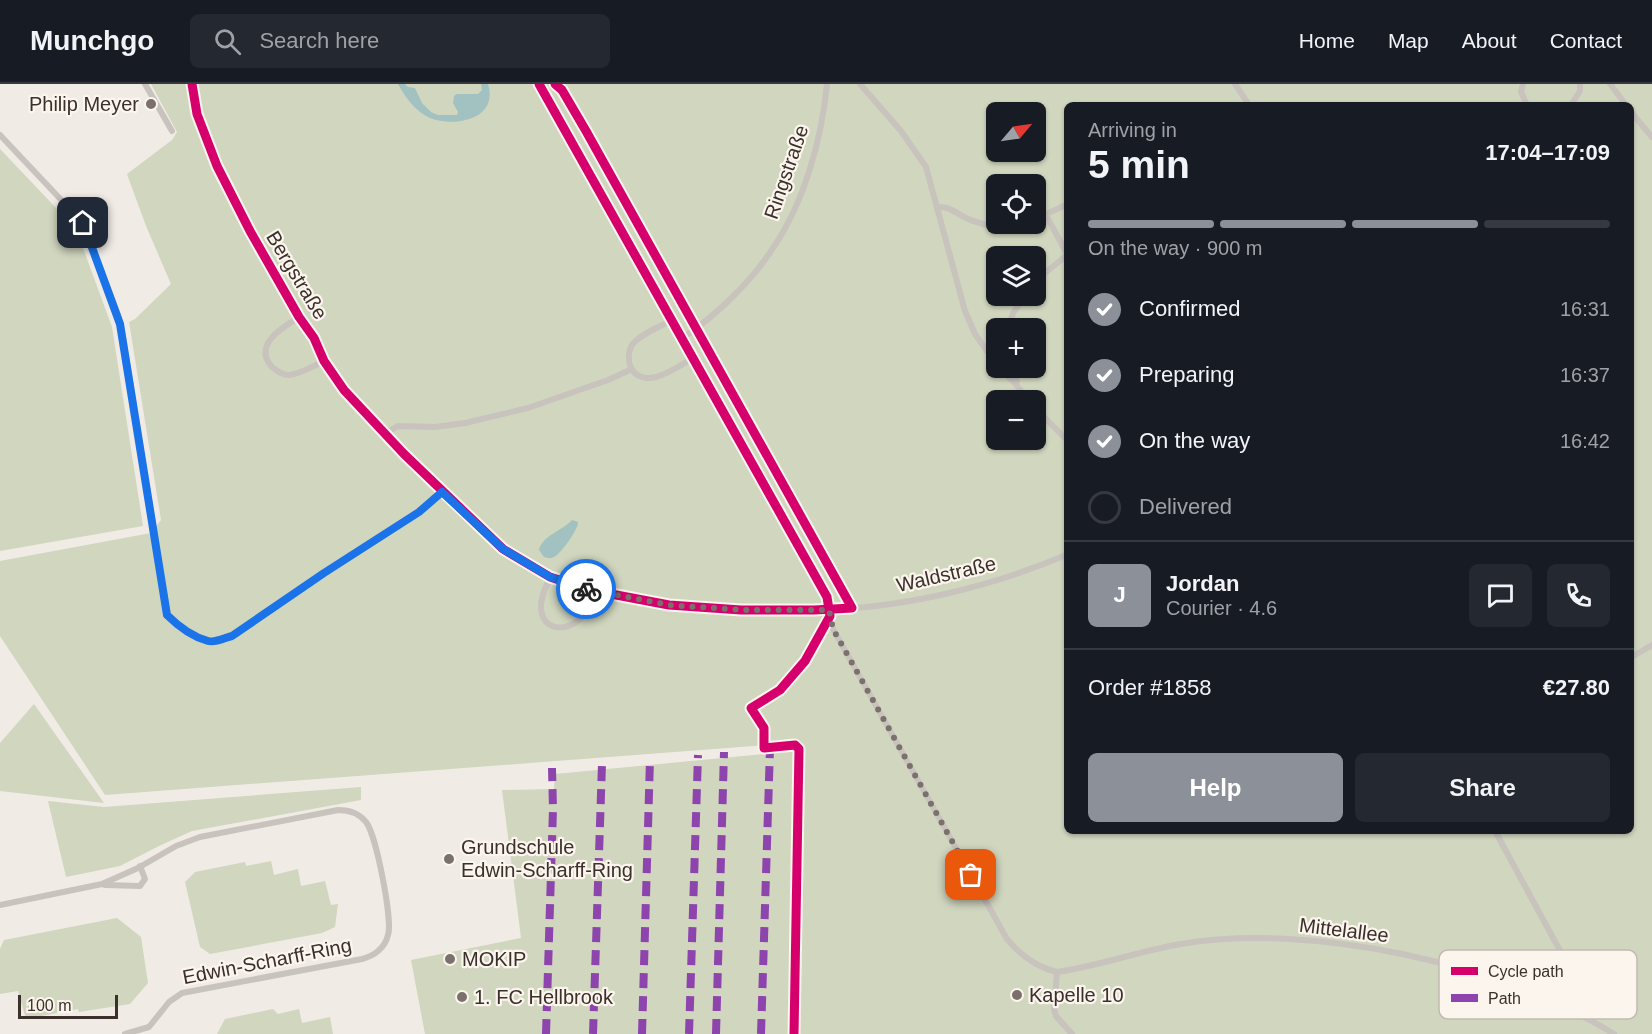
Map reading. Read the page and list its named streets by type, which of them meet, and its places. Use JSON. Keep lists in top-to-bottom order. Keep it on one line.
{"streets":{"street":["Ringstraße","Bergstraße","Waldstraße","Mittelallee","Edwin-Scharff-Ring"]},"crossings":[["Bergstraße","Waldstraße"]],"places":["Philip Meyer","Grundschule Edwin-Scharff-Ring","MOKIP","Kapelle 10","1. FC Hellbrook"],"legend":["Cycle path","Path"],"scale_bar":"100 m","north":"top right","page":{"header":"Munchgo","search":"Search here","nav":["Home","Map","About","Contact"],"map_buttons":["+","−"],"heading":["5 min","Arriving in","17:04–17:09"],"panel":["Jordan","Courier · 4.6","Order #1858","€27.80"],"bar":"On the way · 900 m","list":[["Confirmed","16:31"],["Preparing","16:37"],["On the way","16:42"],"Delivered"],"round":"J","buttons":["Help","Share"],"scale":"100 m"}}
